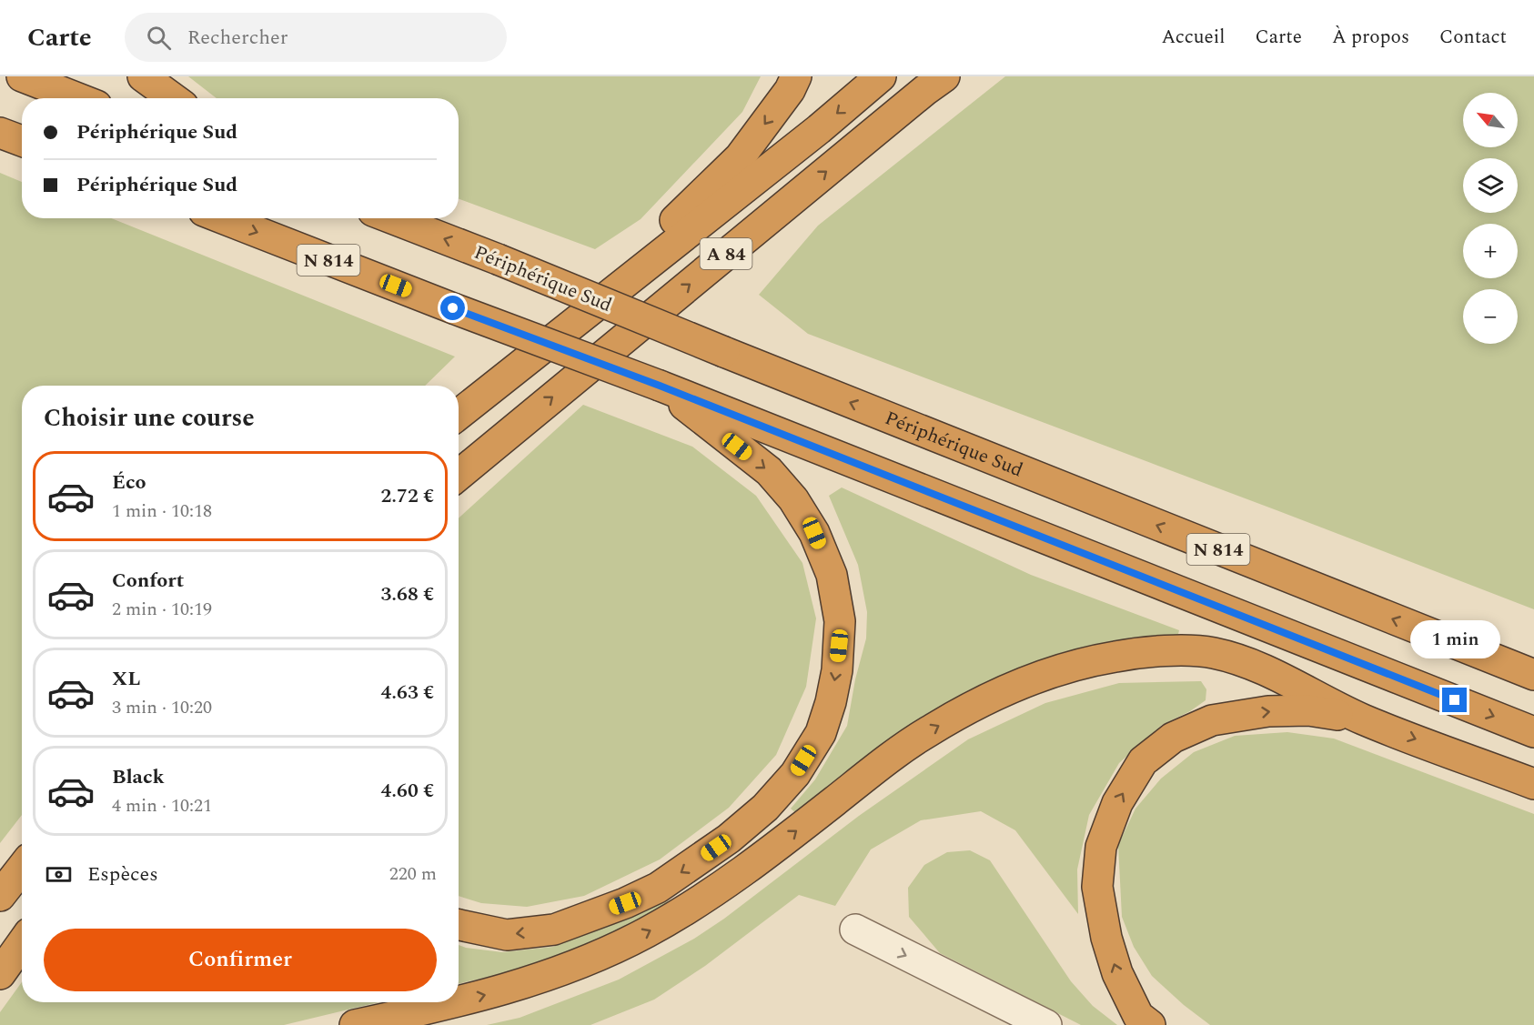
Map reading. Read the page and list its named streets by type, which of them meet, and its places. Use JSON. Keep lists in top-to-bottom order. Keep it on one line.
{"streets":{"highway":["A 84","N 814","Périphérique Sud"]},"north":"top left","page":{"header":"Carte","search":"Rechercher","nav":["Accueil","Carte","À propos","Contact"],"map_buttons":["+","−"],"banner":["Périphérique Sud","Périphérique Sud"],"heading":"Choisir une course","list":[{"name":"Éco","note":"1 min · 10:18","value":"2.72 €"},{"name":"Confort","note":"2 min · 10:19","value":"3.68 €"},{"name":"XL","note":"3 min · 10:20","value":"4.63 €"},{"name":"Black","note":"4 min · 10:21","value":"4.60 €"}],"bubble":"1 min","pay":["Espèces","220 m"],"buttons":"Confirmer"}}
